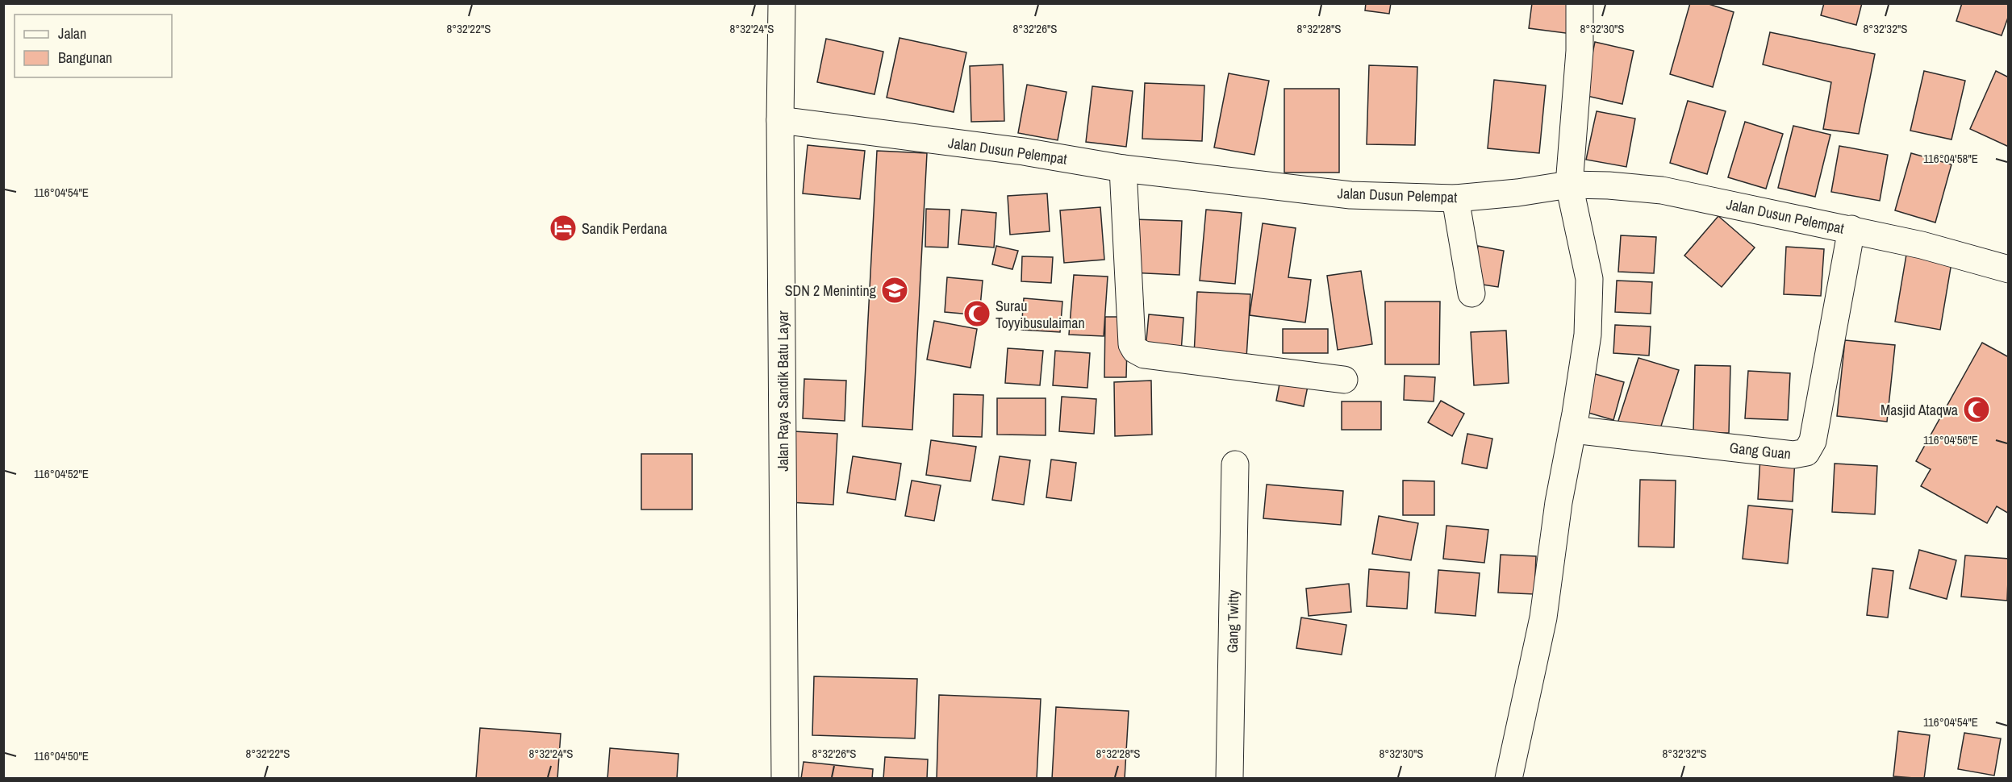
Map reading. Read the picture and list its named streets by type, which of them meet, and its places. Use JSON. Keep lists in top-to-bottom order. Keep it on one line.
{"streets":{"street":["Jalan Dusun Pelempat","Jalan Raya Sandik Batu Layar","Gang Guan","Gang Twitty"]},"crossings":[["Jalan Dusun Pelempat","Jalan Raya Sandik Batu Layar"],["Jalan Dusun Pelempat","Gang Guan"]],"places":{"hotel":["Sandik Perdana"],"school or university":["SDN 2 Meninting"],"mosque":["Surau Toyyibusulaiman","Masjid Ataqwa"]},"legend":["Jalan","Bangunan"],"coordinates":["8°32'22\"S","8°32'24\"S","8°32'26\"S","8°32'28\"S","8°32'30\"S","8°32'32\"S","116°04'58\"E","116°04'54\"E","116°04'56\"E","116°04'52\"E","116°04'50\"E"]}
